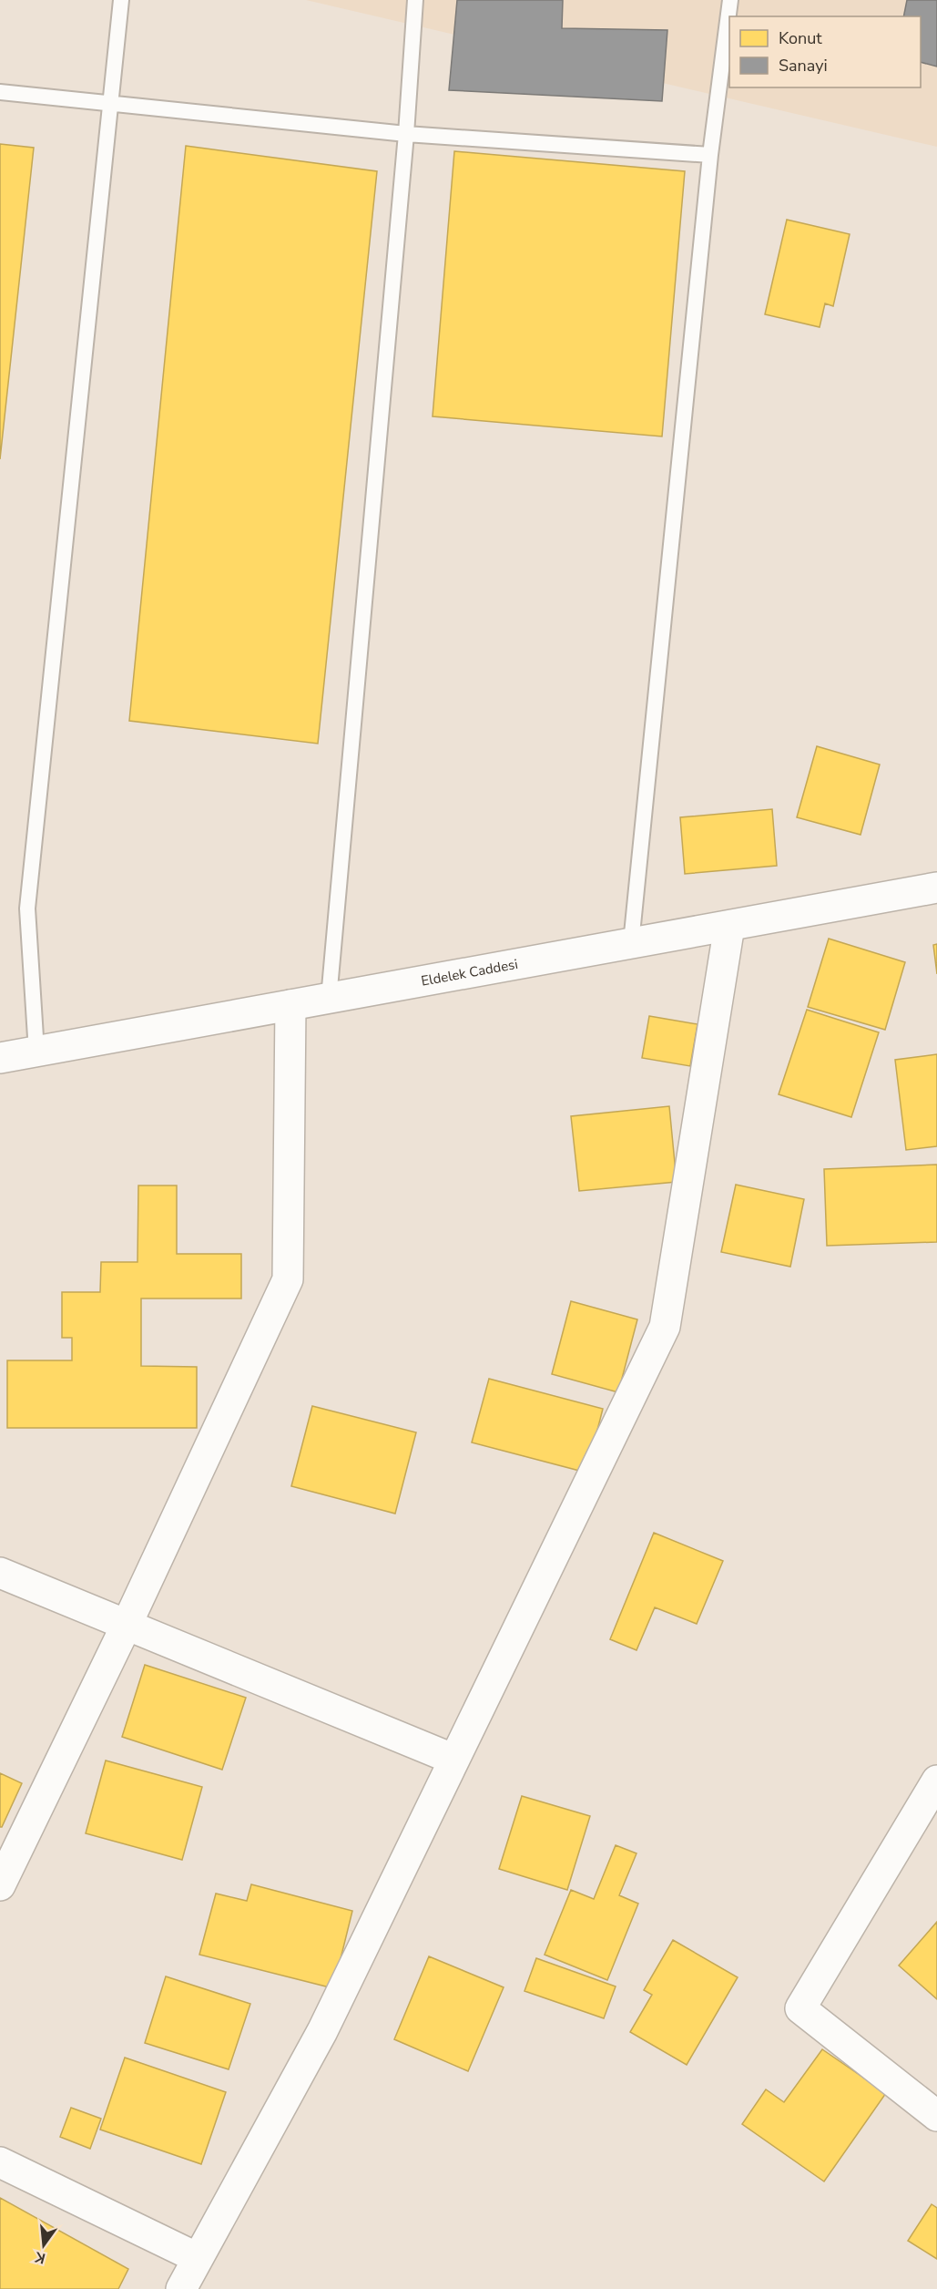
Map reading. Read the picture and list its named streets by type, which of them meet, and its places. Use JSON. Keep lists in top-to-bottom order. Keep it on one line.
{"streets":{"street":["Eldelek Caddesi"]},"legend":["Konut","Sanayi"],"north":"bottom"}
